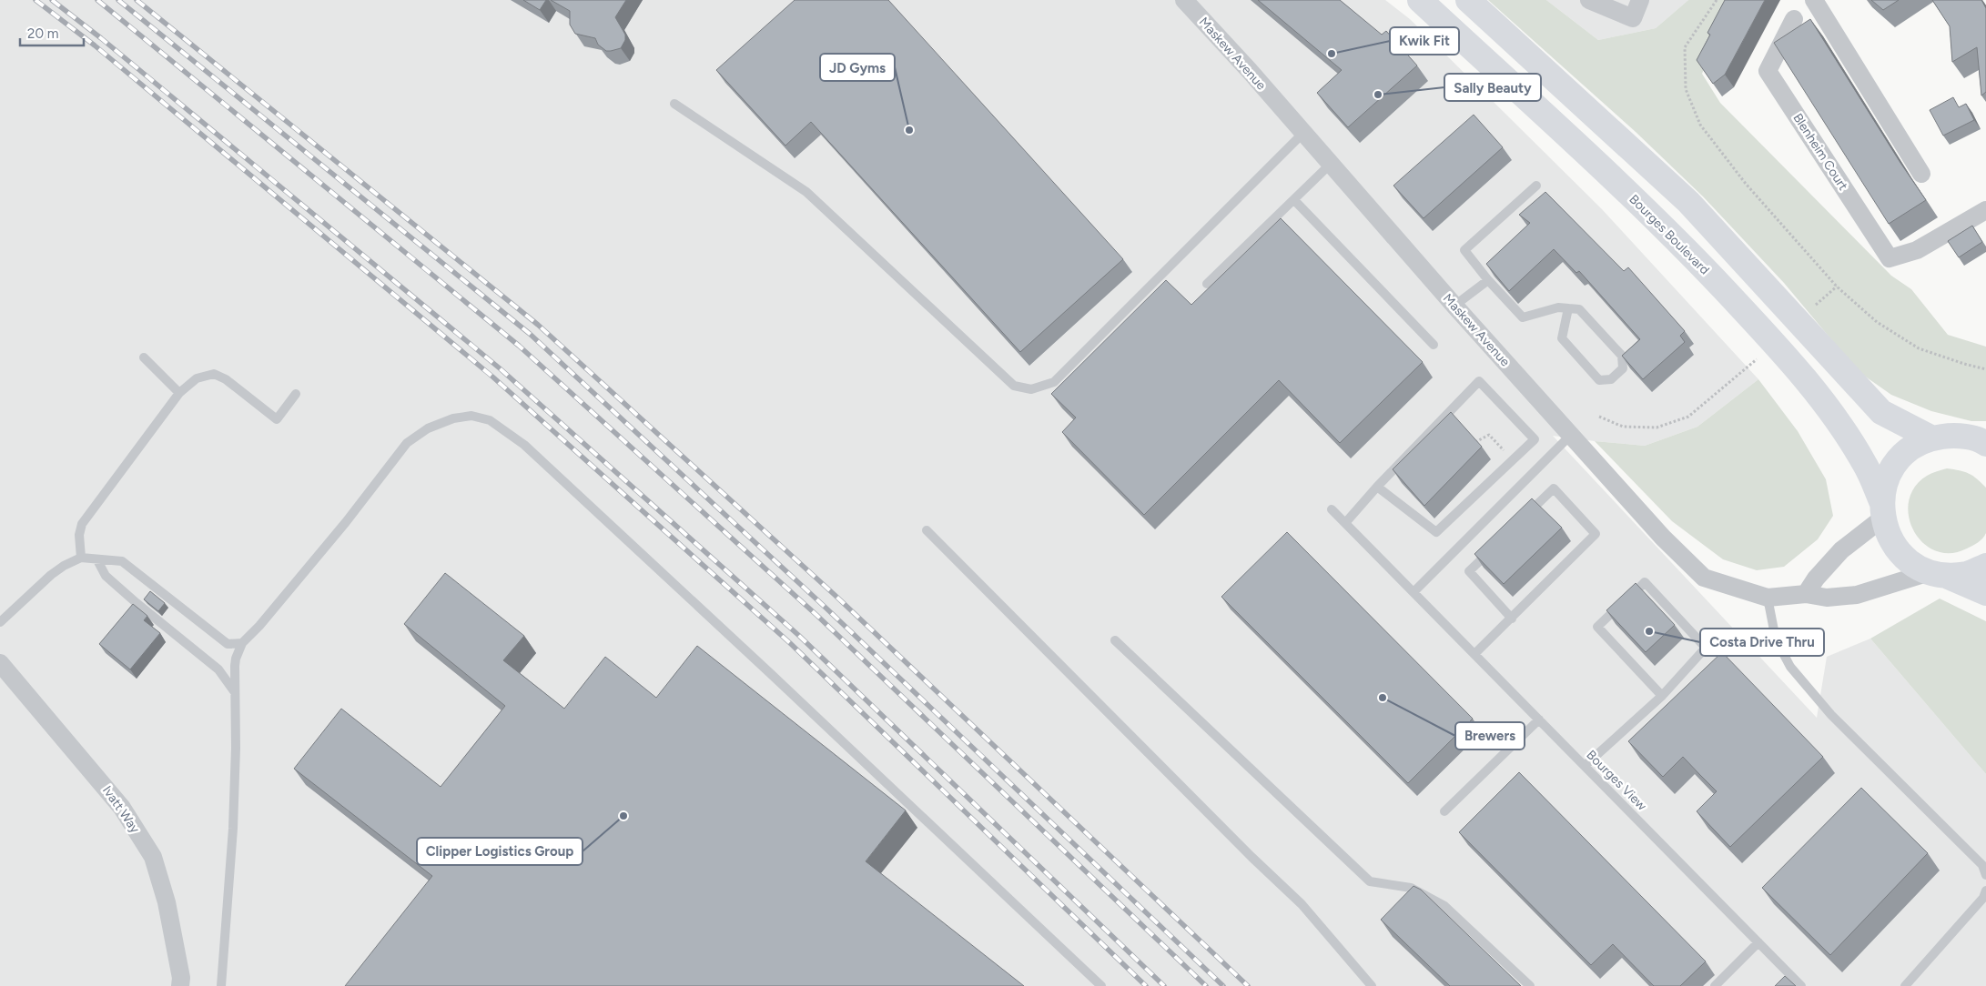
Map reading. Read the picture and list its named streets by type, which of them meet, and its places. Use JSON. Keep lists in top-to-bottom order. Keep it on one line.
{"streets":{"main road":["Bourges Boulevard"],"street":["Maskew Avenue","Blenheim Court","Ivatt Way"],"lane":["Bourges View"]},"crossings":[["Maskew Avenue","Bourges Boulevard"]],"places":["Kwik Fit","Sally Beauty","JD Gyms","Costa Drive Thru","Brewers","Clipper Logistics Group"],"scale_bar":"20 m"}
